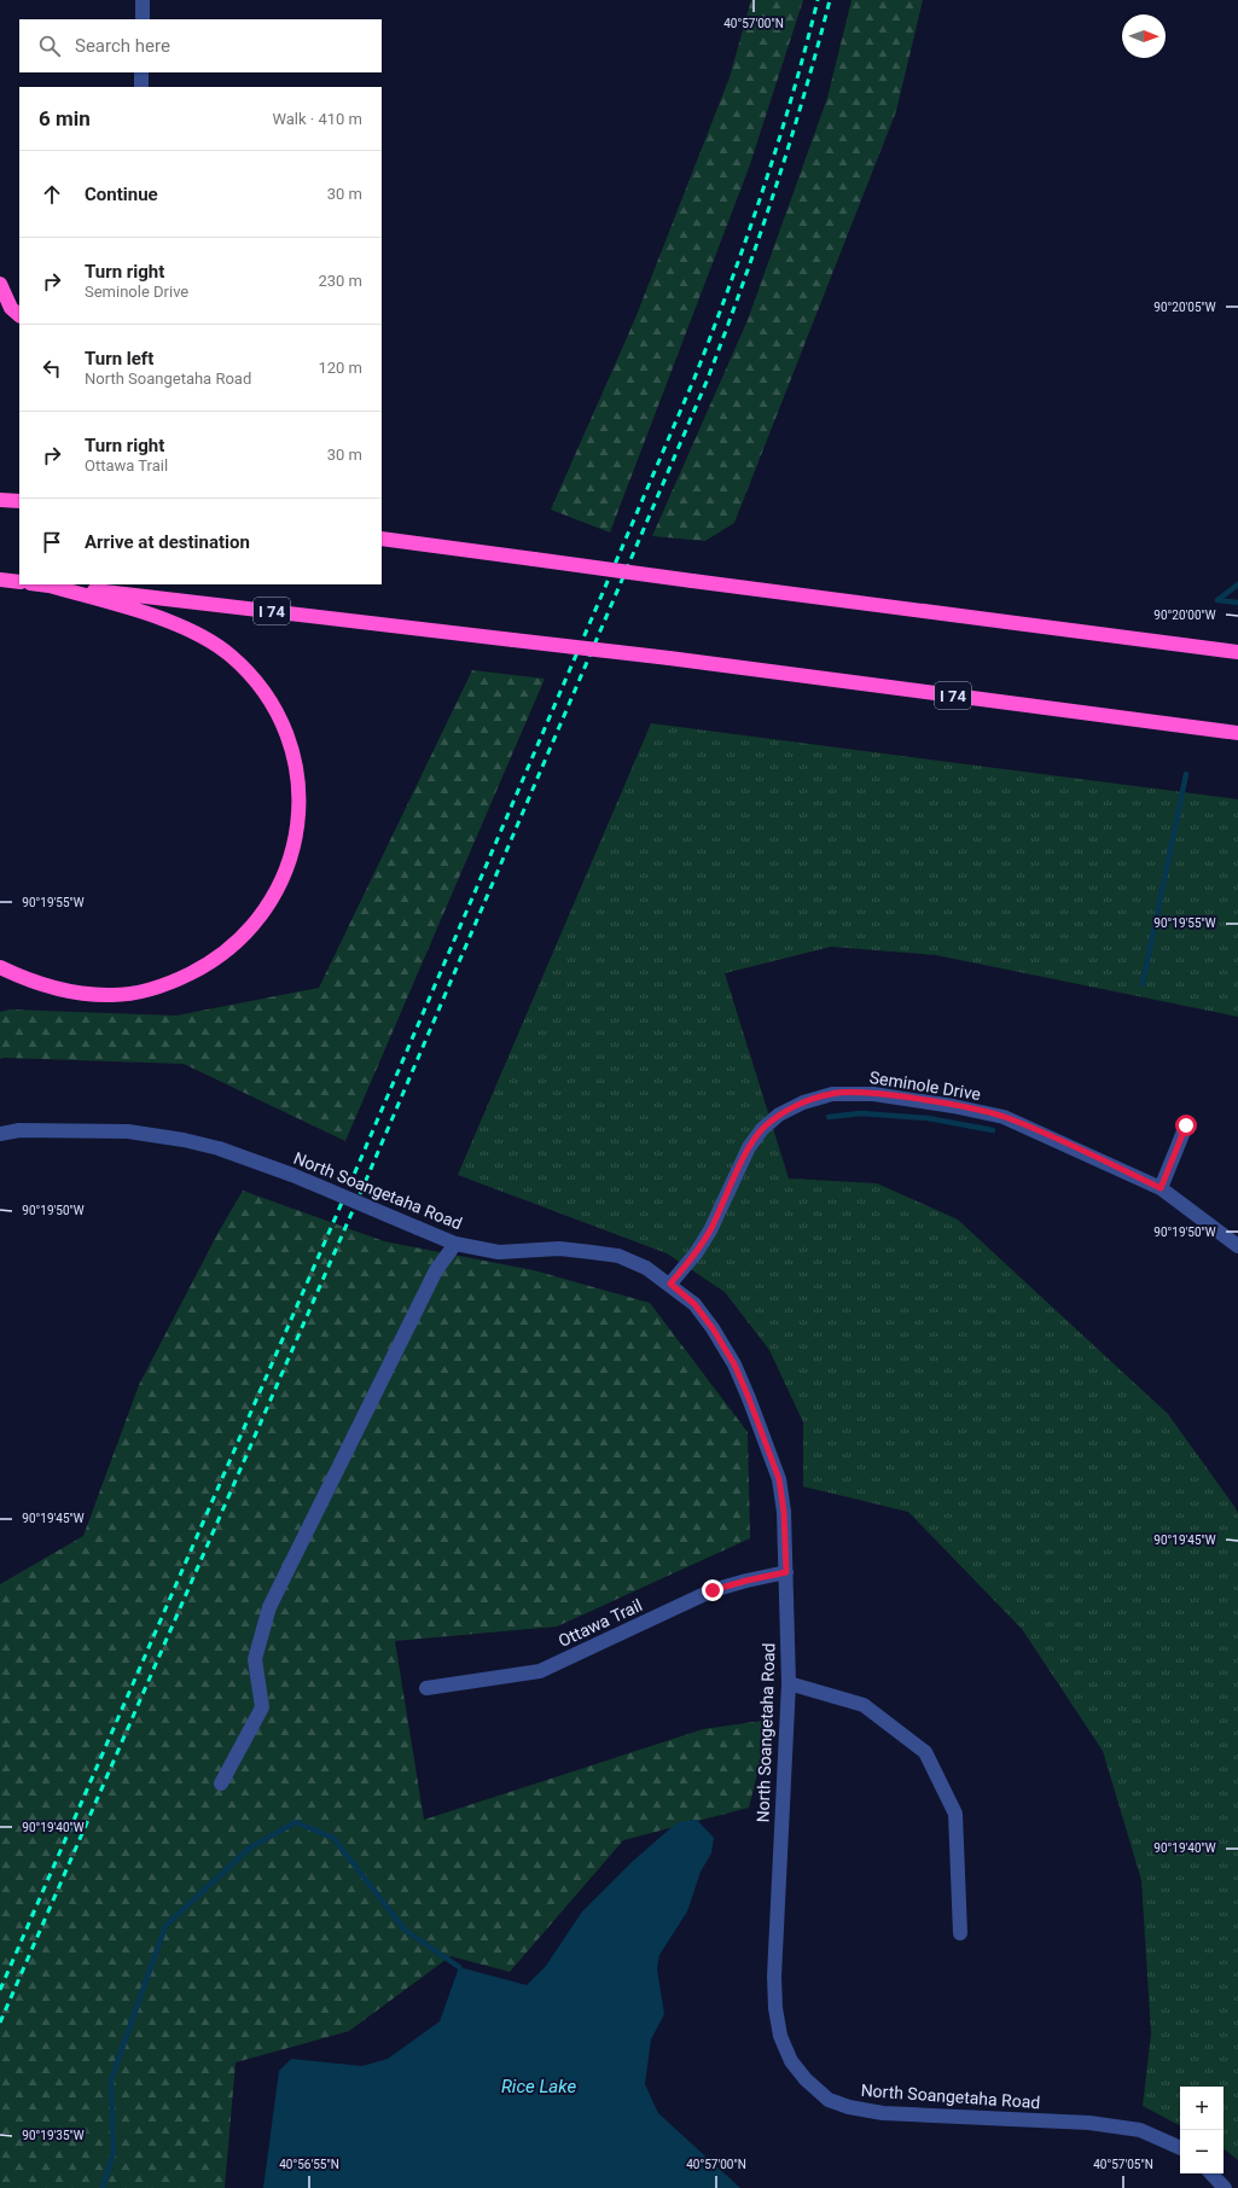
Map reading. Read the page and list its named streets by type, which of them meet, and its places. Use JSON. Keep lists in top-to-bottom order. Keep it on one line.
{"streets":{"highway":["I 74"],"street":["Seminole Drive","North Soangetaha Road","Ottawa Trail"]},"crossings":[["Seminole Drive","North Soangetaha Road"],["North Soangetaha Road","Ottawa Trail"]],"water":["Rice Lake"],"north":"right","page":{"search":"Search here","heading":["6 min","Walk · 410 m"],"list":[["Continue","30 m"],["Turn right","Seminole Drive","230 m"],["Turn left","North Soangetaha Road","120 m"],["Turn right","Ottawa Trail","30 m"],"Arrive at destination"],"map_buttons":["+","−"]},"coordinates":["40°57'00\"N","90°20'05\"W","90°20'00\"W","90°19'55\"W","90°19'50\"W","90°19'45\"W","90°19'40\"W","90°19'35\"W","40°56'55\"N","40°57'05\"N"]}
